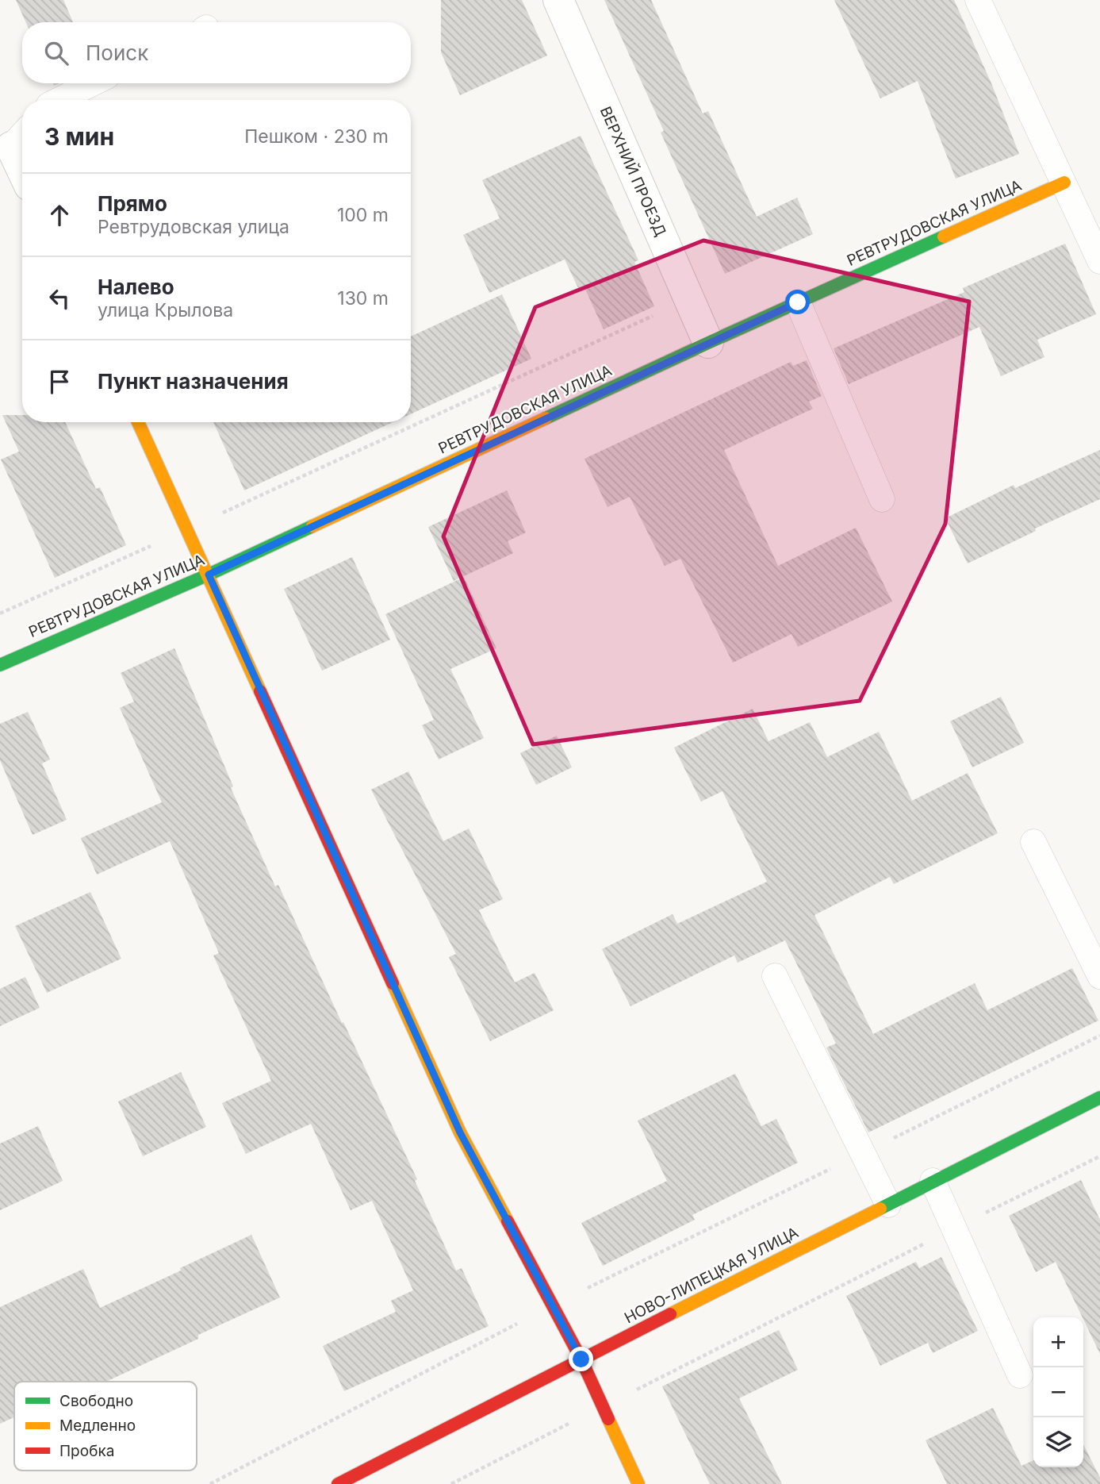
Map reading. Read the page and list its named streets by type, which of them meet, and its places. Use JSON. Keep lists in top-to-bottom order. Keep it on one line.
{"streets":{"street":["ВЕРХНИЙ ПРОЕЗД","РЕВТРУДОВСКАЯ УЛИЦА","НОВО-ЛИПЕЦКАЯ УЛИЦА"]},"crossings":[["ВЕРХНИЙ ПРОЕЗД","РЕВТРУДОВСКАЯ УЛИЦА"]],"legend":["Свободно","Медленно","Пробка"],"page":{"search":"Поиск","heading":["3 мин","Пешком · 230 m"],"list":[["Прямо","Ревтрудовская улица","100 m"],["Налево","улица Крылова","130 m"],"Пункт назначения"],"map_buttons":["+","−"]}}
